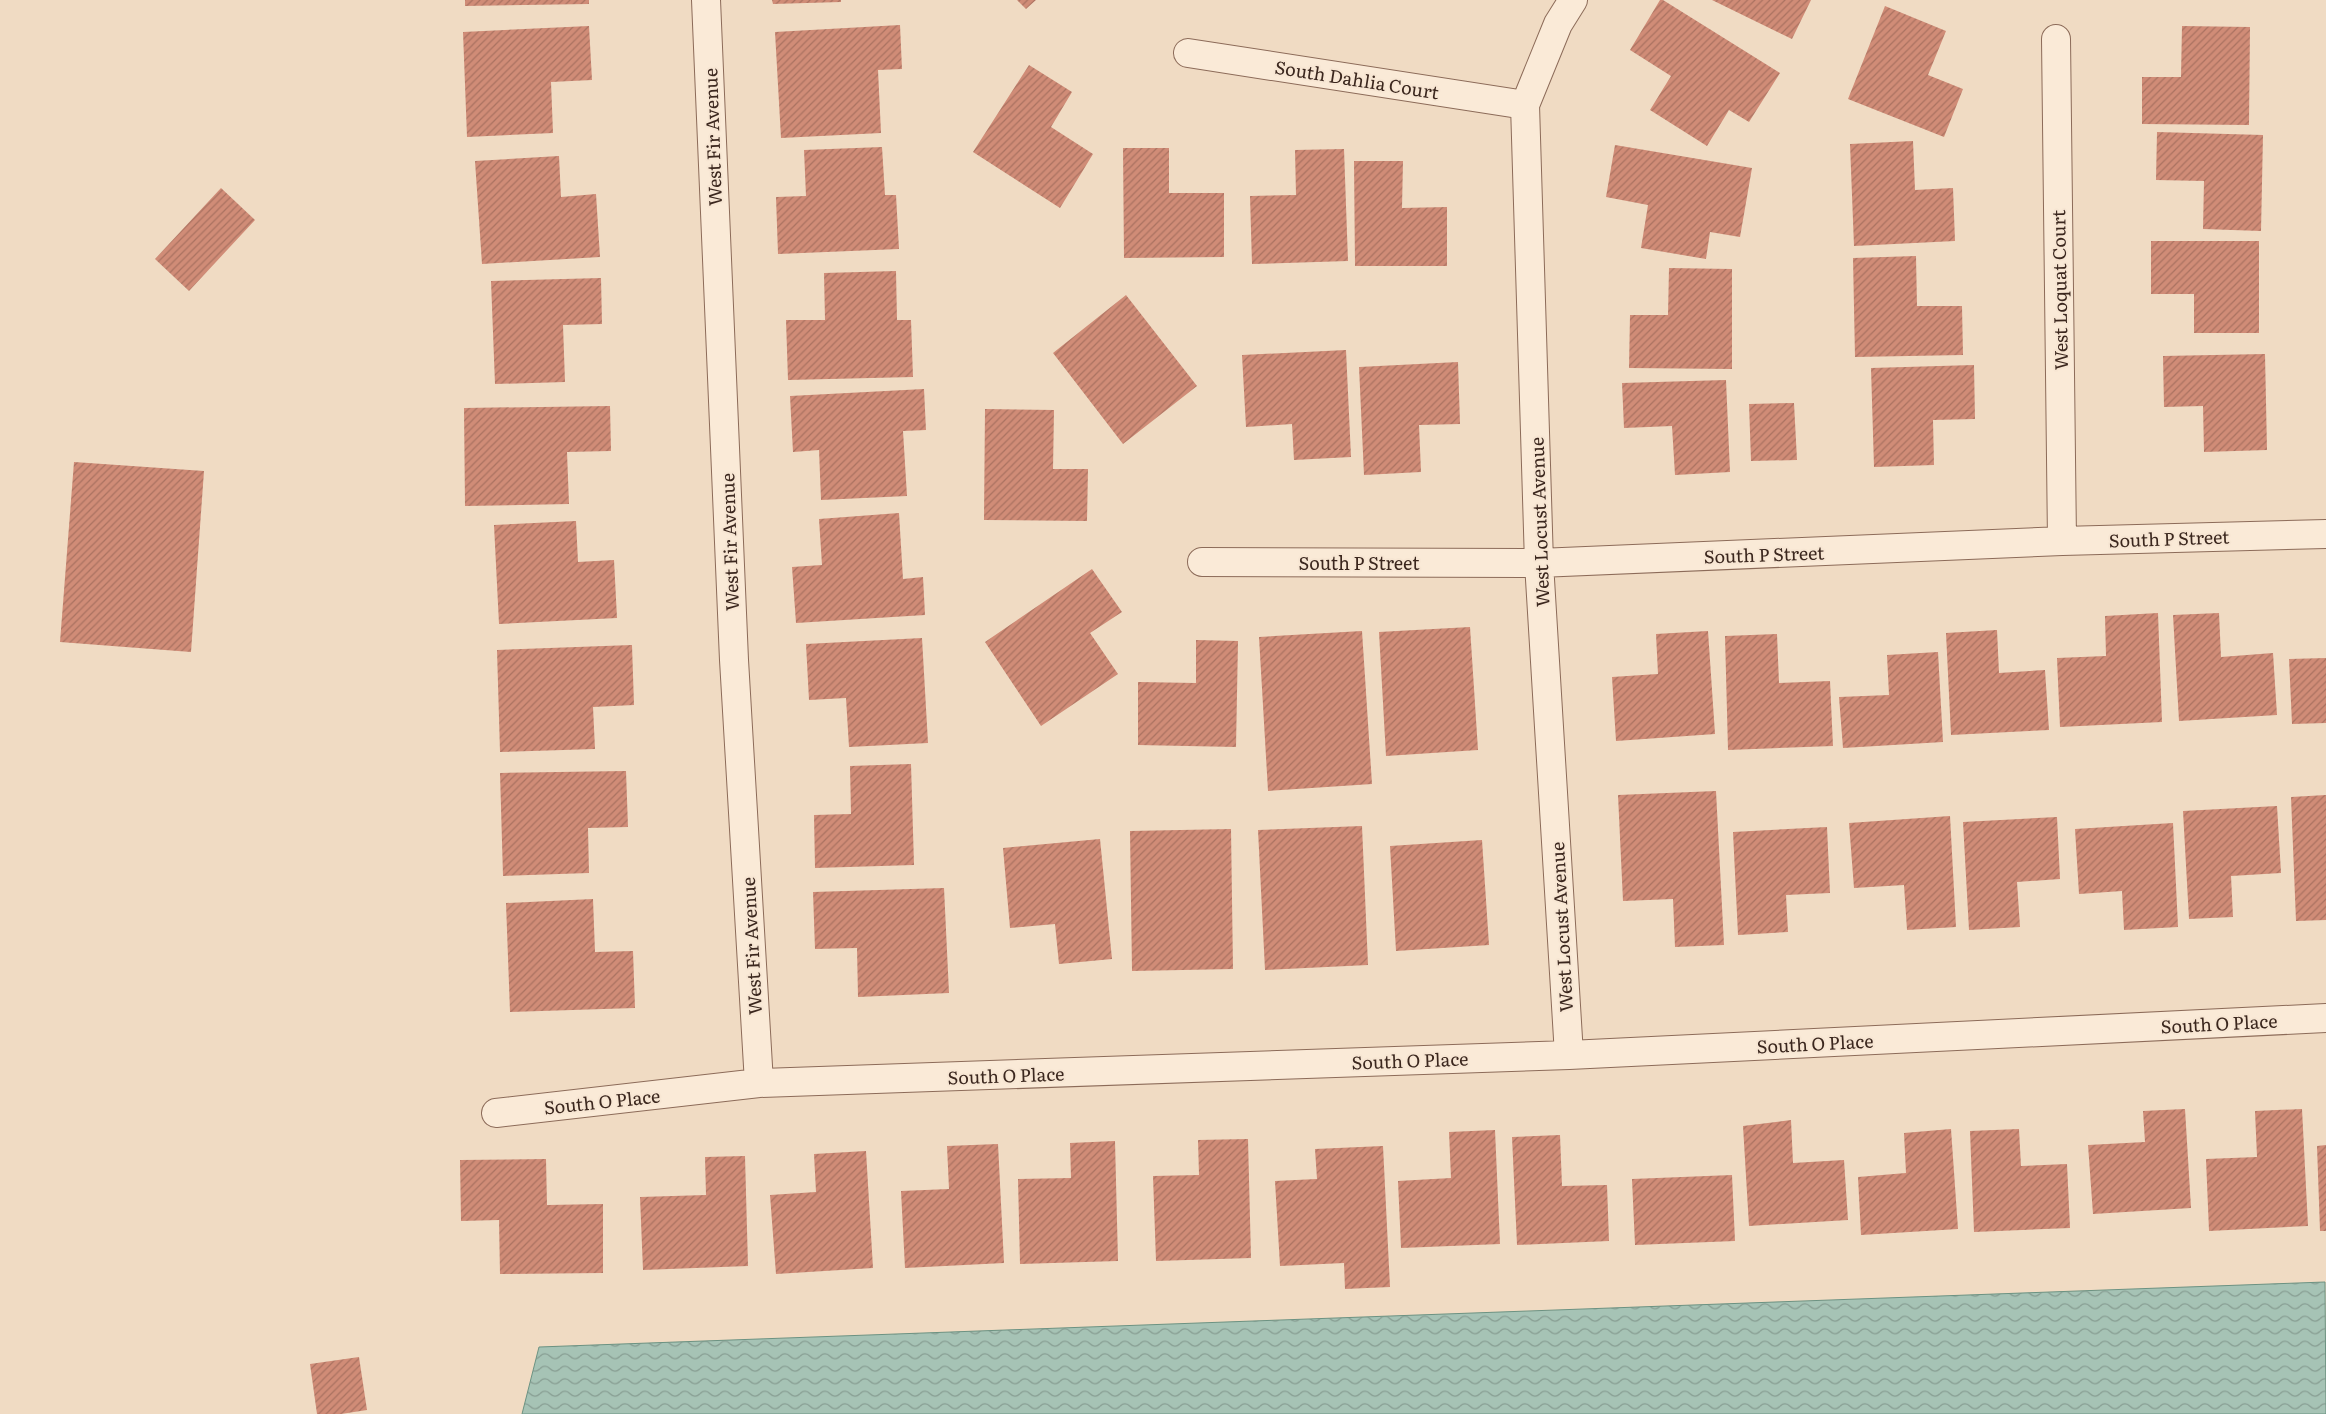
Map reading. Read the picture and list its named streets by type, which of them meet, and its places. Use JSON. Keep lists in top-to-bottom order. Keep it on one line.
{"streets":{"street":["South Dahlia Court","West Fir Avenue","West Loquat Court","West Locust Avenue","South P Street","South O Place"]},"crossings":[["South Dahlia Court","West Locust Avenue"],["West Fir Avenue","South O Place"],["West Loquat Court","South P Street"],["West Locust Avenue","South P Street"],["West Locust Avenue","South O Place"]]}
